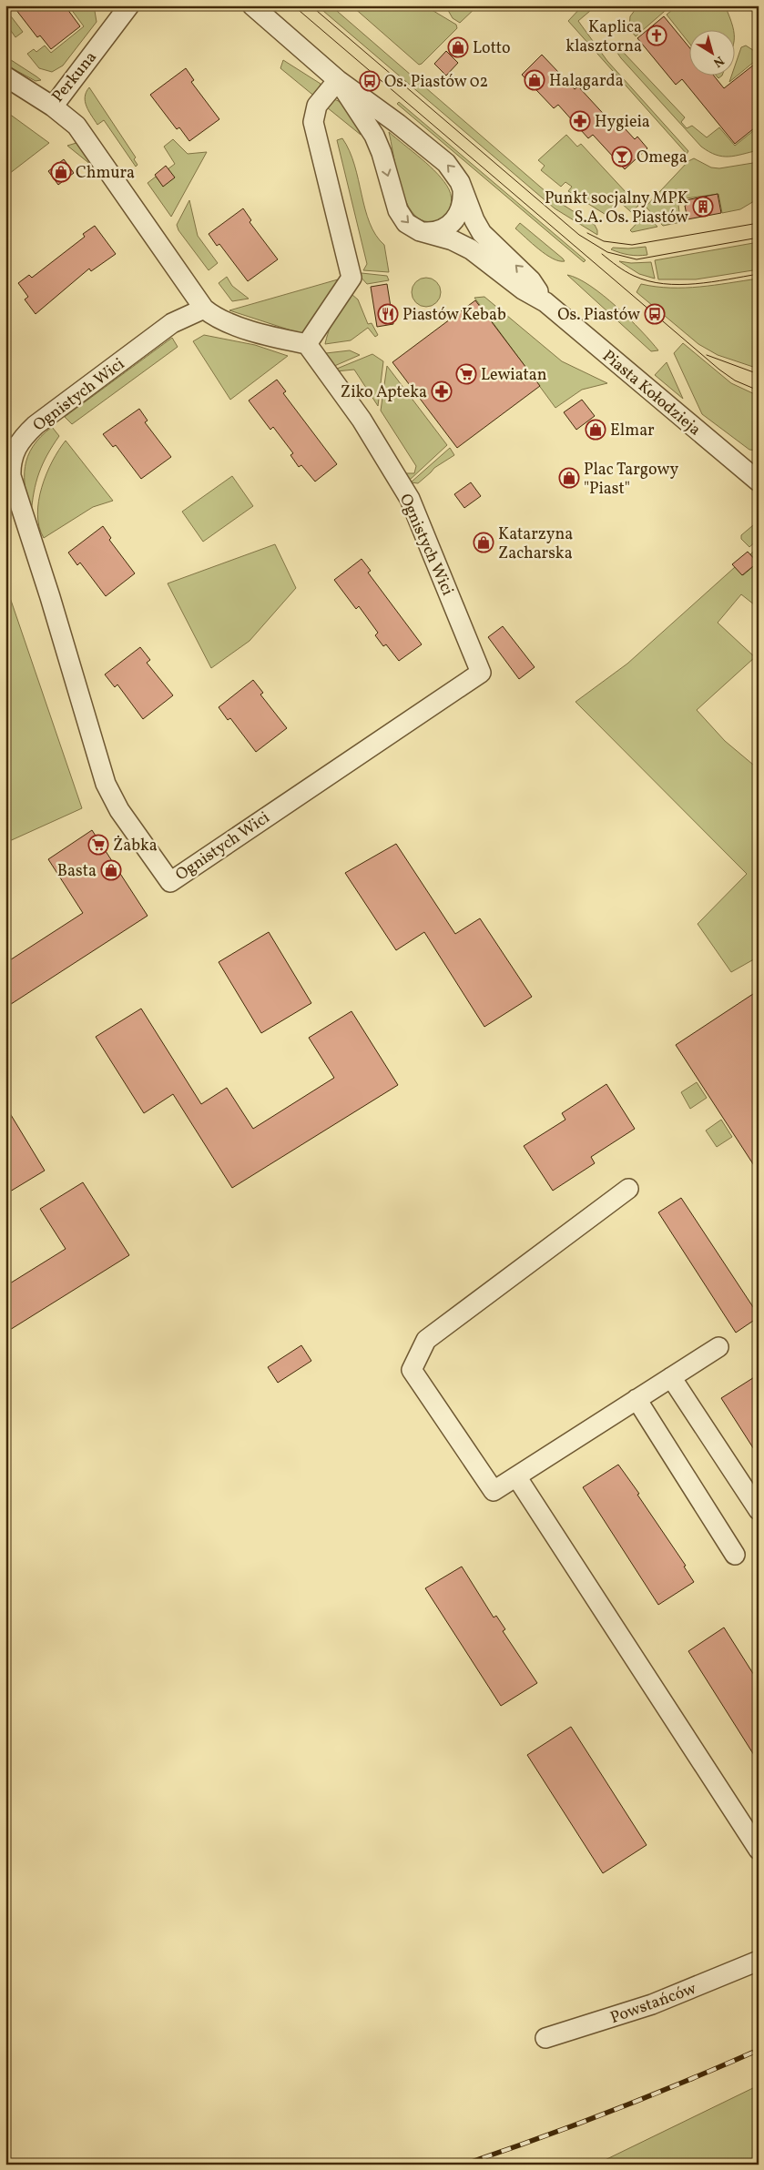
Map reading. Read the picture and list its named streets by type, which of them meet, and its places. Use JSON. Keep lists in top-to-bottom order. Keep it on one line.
{"streets":{"street":["Perkuna","Piasta Kołodzieja","Ognistych Wici","Powstańców"]},"places":{"church":["Kaplica klasztorna"],"shop":["Lotto","Halagarda","Chmura","Elmar","Plac Targowy \"Piast\"","Katarzyna Zacharska","Basta"],"bus stop":["Os. Piastów 02","Os. Piastów"],"pharmacy":["Hygieia","Ziko Apteka"],"bar":["Omega"],"building":["Punkt socjalny MPK S.A. Os. Piastów"],"restaurant":["Piastów Kebab"],"supermarket":["Lewiatan","Żabka"]},"north":"bottom right"}
